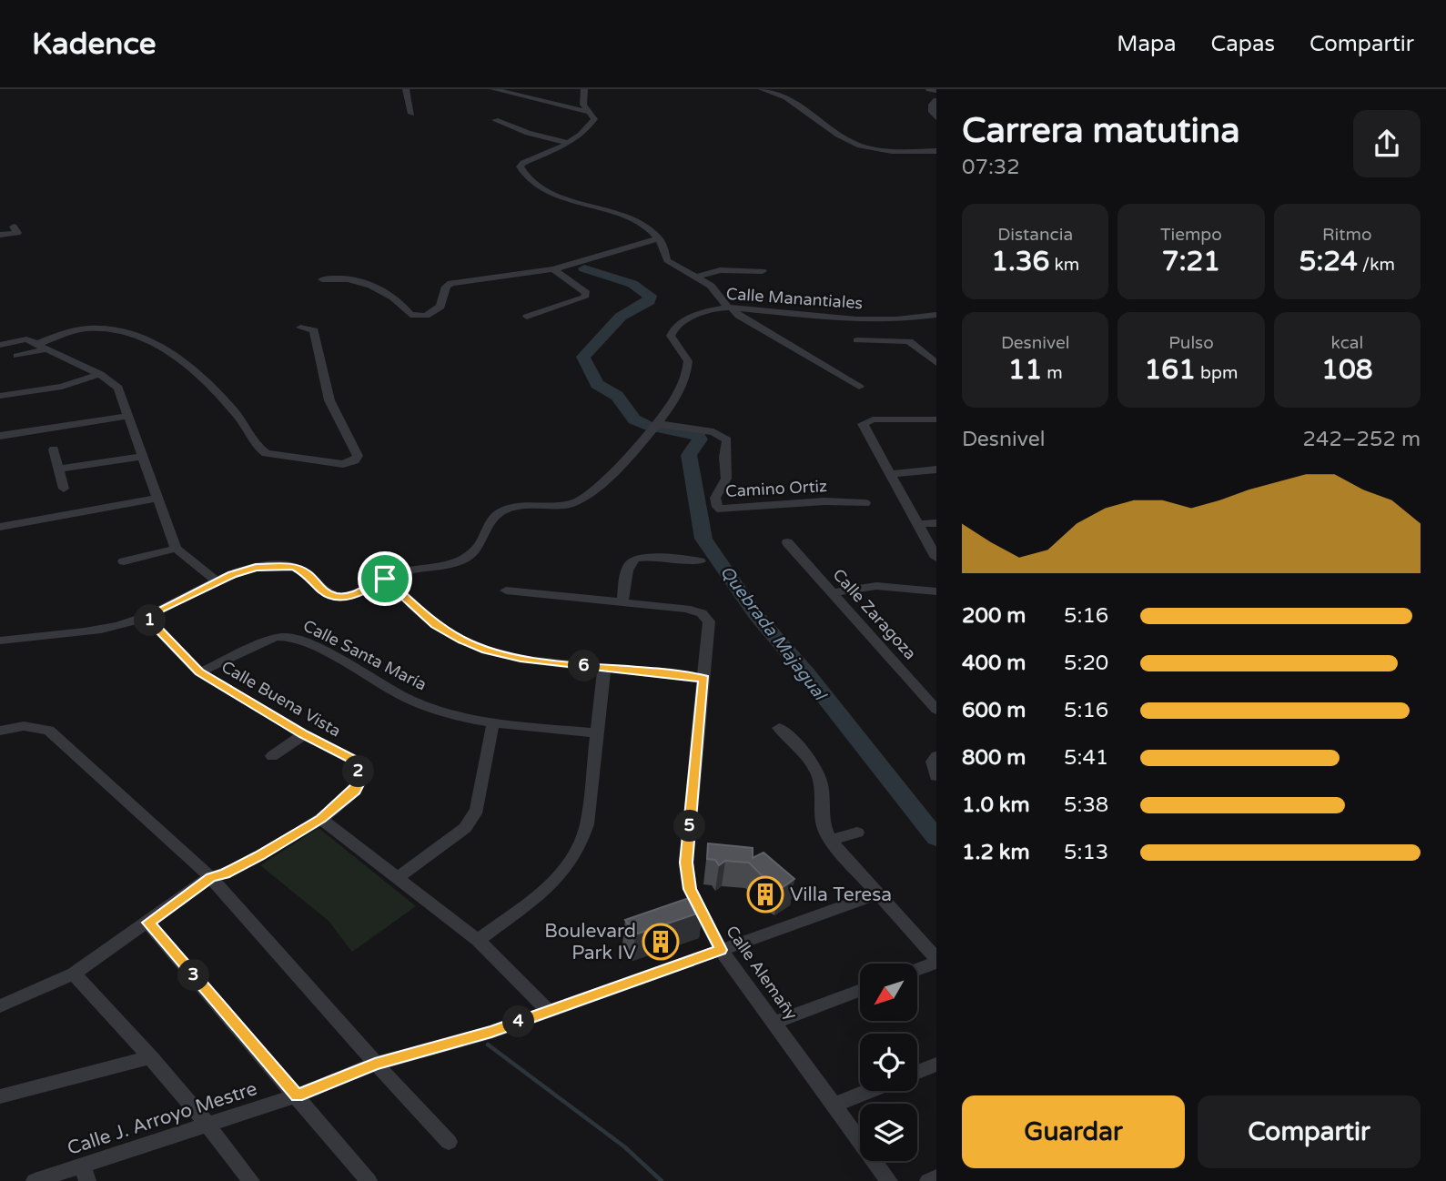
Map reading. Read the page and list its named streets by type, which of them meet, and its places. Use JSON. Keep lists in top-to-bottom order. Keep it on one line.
{"streets":{"street":["Calle Manantiales","Camino Ortiz","Calle Zaragoza","Calle Santa María","Calle Buena Vista","Calle Alemañy","Calle J. Arroyo Mestre"]},"crossings":[["Calle Manantiales","Camino Ortiz"],["Calle Manantiales","Calle Buena Vista"],["Calle Santa María","Calle Buena Vista"],["Calle Alemañy","Calle J. Arroyo Mestre"]],"water":["Quebrada Majagual"],"places":{"building":["Villa Teresa","Boulevard Park IV"]},"north":"bottom left","page":{"header":"Kadence","nav":["Mapa","Capas","Compartir"],"heading":["Carrera matutina","07:32"],"stats":[["Distancia","1.36 km"],["Tiempo","7:21"],["Ritmo","5:24 /km"],["Desnivel","11 m"],["Pulso","161 bpm"],["kcal","108"]],"chart":["Desnivel","242–252 m"],"list":[{"name":"200 m","note":"5:16"},{"name":"400 m","note":"5:20"},{"name":"600 m","note":"5:16"},{"name":"800 m","note":"5:41"},{"name":"1.0 km","note":"5:38"},{"name":"1.2 km","note":"5:13"}],"pins":["1","6","2","5","3","4"],"buttons":["Guardar","Compartir"]}}
